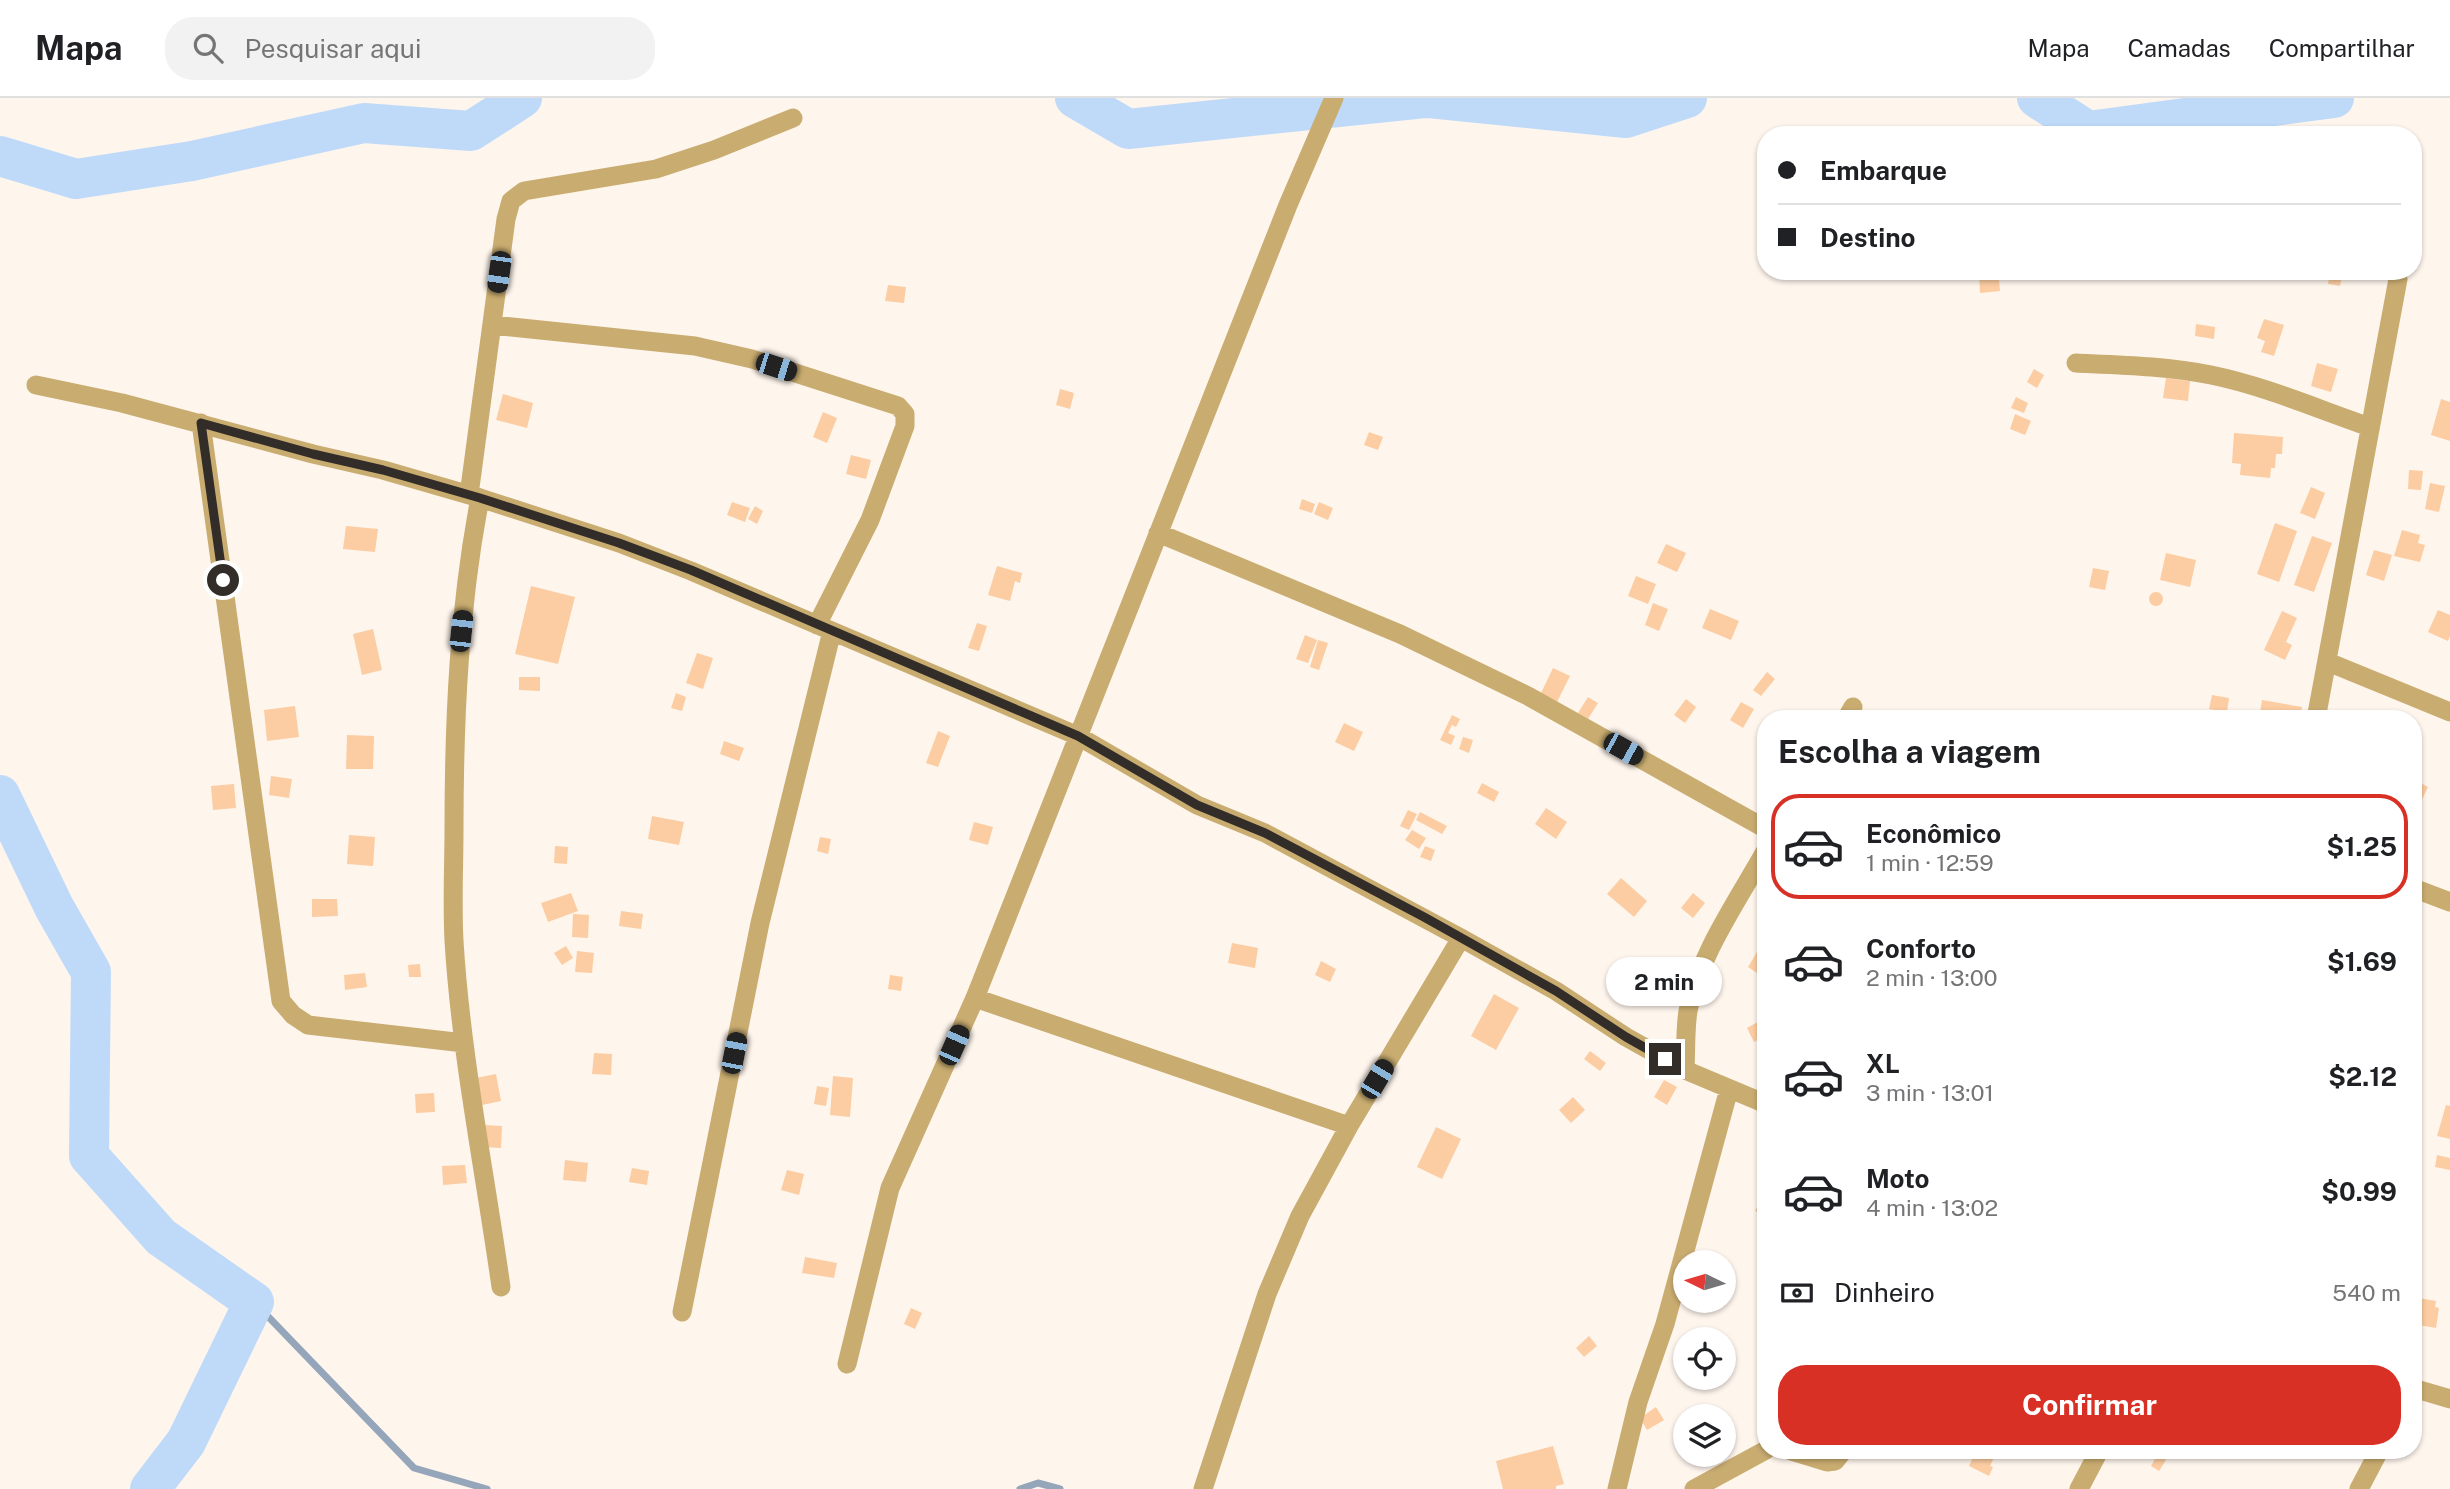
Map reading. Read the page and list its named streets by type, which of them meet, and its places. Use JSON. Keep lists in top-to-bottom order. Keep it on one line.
{"north":"left","page":{"header":"Mapa","search":"Pesquisar aqui","nav":["Mapa","Camadas","Compartilhar"],"banner":["Embarque","Destino"],"heading":"Escolha a viagem","list":[{"name":"Econômico","note":"1 min · 12:59","value":"$1.25"},{"name":"Conforto","note":"2 min · 13:00","value":"$1.69"},{"name":"XL","note":"3 min · 13:01","value":"$2.12"},{"name":"Moto","note":"4 min · 13:02","value":"$0.99"}],"bubble":"2 min","pay":["Dinheiro","540 m"],"buttons":"Confirmar"}}
